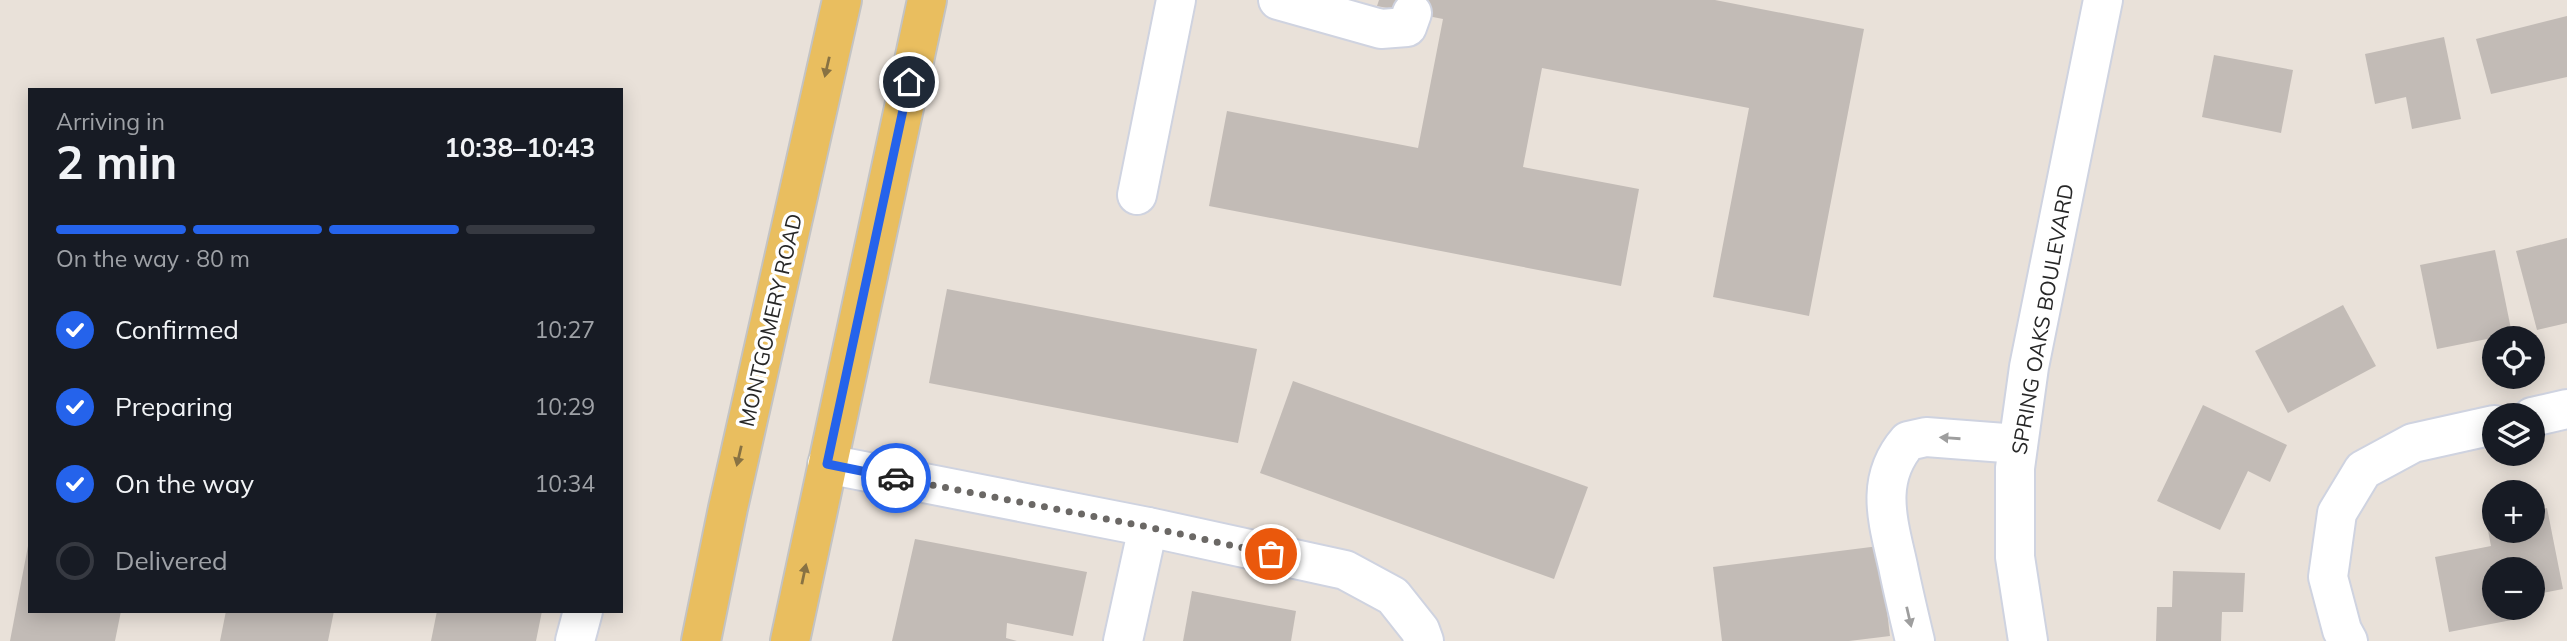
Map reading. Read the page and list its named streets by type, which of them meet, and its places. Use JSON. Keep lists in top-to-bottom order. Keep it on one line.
{"streets":{"main road":["MONTGOMERY ROAD"],"street":["SPRING OAKS BOULEVARD"]},"page":{"heading":["2 min","Arriving in","10:38–10:43"],"bar":"On the way · 80 m","list":[["Confirmed","10:27"],["Preparing","10:29"],["On the way","10:34"],"Delivered"],"map_buttons":["+","−"]}}
